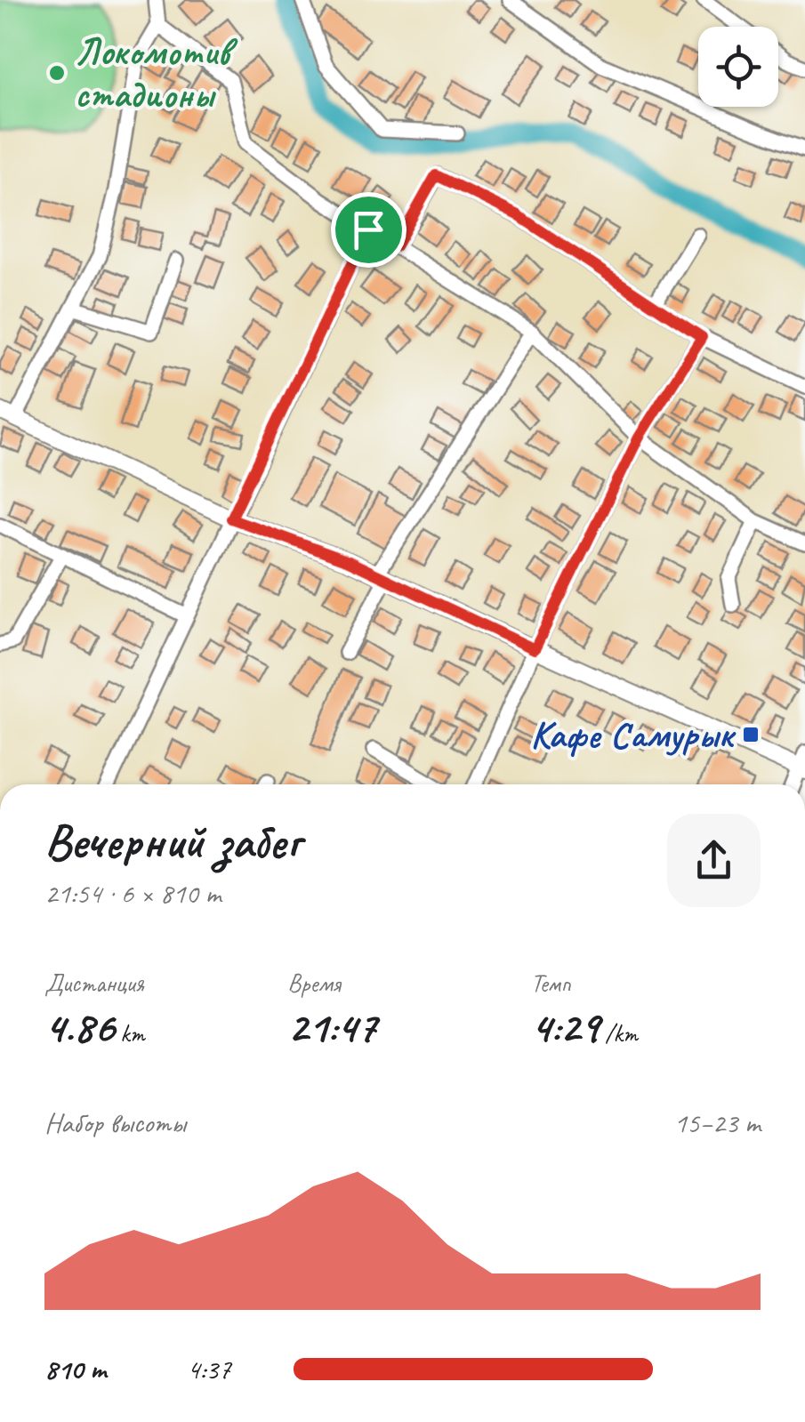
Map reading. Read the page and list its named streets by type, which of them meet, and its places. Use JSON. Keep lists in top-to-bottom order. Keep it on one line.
{"places":{"other":["Локомотив стадионы"],"transit":["Кафе Самурык"]},"page":{"heading":["Вечерний забег","21:54 · 6 × 810 m"],"stats":[["Дистанция","4.86 km"],["Время","21:47"],["Темп","4:29 /km"]],"chart":["Набор высоты","15–23 m"],"list":[{"name":"810 m","note":"4:37"}]}}
